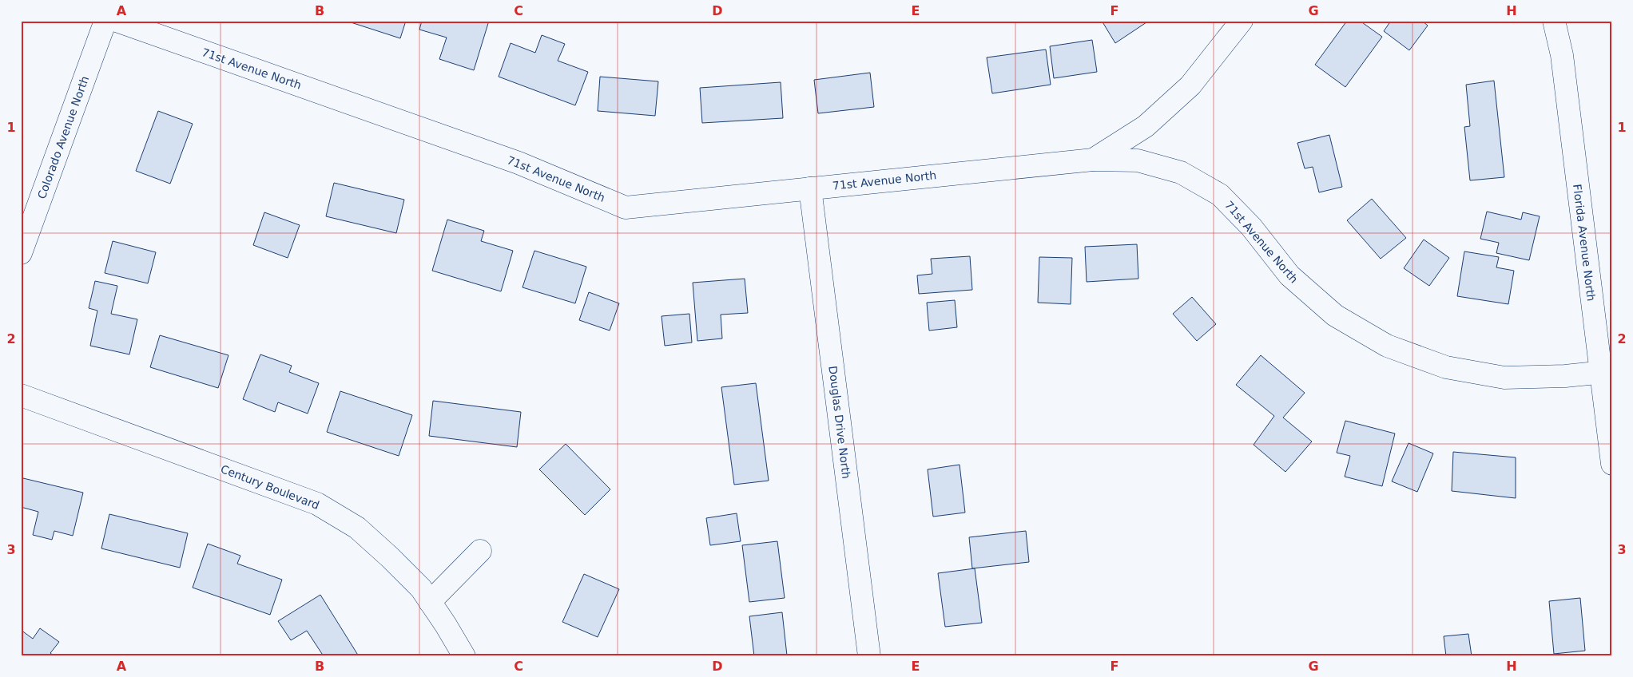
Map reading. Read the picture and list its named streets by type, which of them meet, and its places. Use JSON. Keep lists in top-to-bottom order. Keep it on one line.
{"streets":{"street":["71st Avenue North","Colorado Avenue North","Florida Avenue North","Douglas Drive North","Century Boulevard"]},"crossings":[["71st Avenue North","Florida Avenue North"],["71st Avenue North","Douglas Drive North"]],"grid":{"columns":["A","B","C","D","E","F","G","H"],"rows":["1","2","3"]}}
